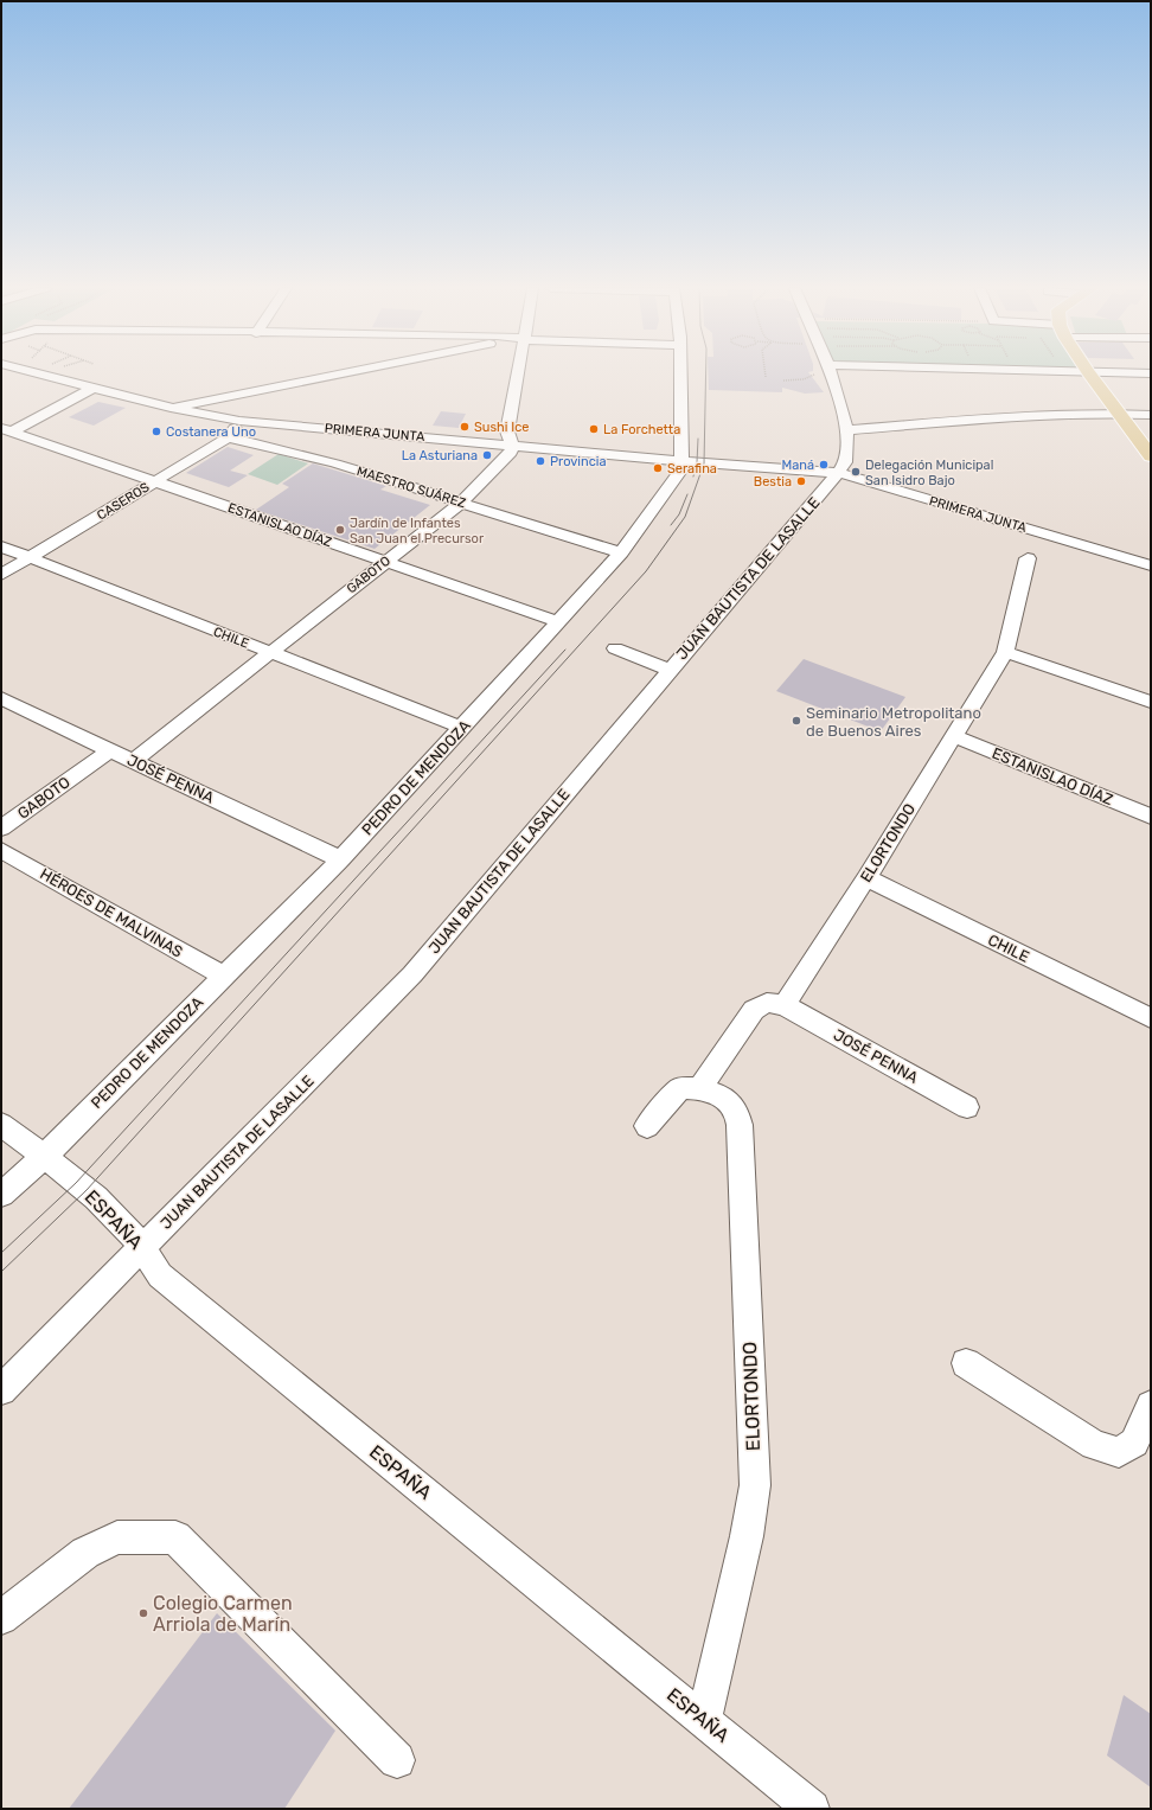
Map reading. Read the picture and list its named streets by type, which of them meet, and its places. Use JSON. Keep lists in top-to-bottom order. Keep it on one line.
{"streets":{"street":["PRIMERA JUNTA","MAESTRO SUÁREZ","CASEROS","ESTANISLAO DÍAZ","GABOTO","JUAN BAUTISTA DE LASALLE","CHILE","PEDRO DE MENDOZA","JOSÉ PENNA","ELORTONDO","HÉROES DE MALVINAS","ESPAÑA"]},"crossings":[["PRIMERA JUNTA","CASEROS"],["PRIMERA JUNTA","GABOTO"],["PRIMERA JUNTA","JUAN BAUTISTA DE LASALLE"],["PRIMERA JUNTA","PEDRO DE MENDOZA"],["MAESTRO SUÁREZ","CASEROS"],["MAESTRO SUÁREZ","GABOTO"],["MAESTRO SUÁREZ","PEDRO DE MENDOZA"],["CASEROS","ESTANISLAO DÍAZ"],["CASEROS","CHILE"],["ESTANISLAO DÍAZ","GABOTO"],["ESTANISLAO DÍAZ","PEDRO DE MENDOZA"],["ESTANISLAO DÍAZ","ELORTONDO"],["GABOTO","CHILE"],["GABOTO","JOSÉ PENNA"],["JUAN BAUTISTA DE LASALLE","ESPAÑA"],["CHILE","PEDRO DE MENDOZA"],["CHILE","ELORTONDO"],["PEDRO DE MENDOZA","JOSÉ PENNA"],["PEDRO DE MENDOZA","HÉROES DE MALVINAS"],["PEDRO DE MENDOZA","ESPAÑA"],["JOSÉ PENNA","ELORTONDO"],["ELORTONDO","ESPAÑA"]],"places":["Sushi Ice","La Forchetta","Costanera Uno","La Asturiana","Provincia","Maná","Serafina","Delegación Municipal San Isidro Bajo","Bestia","Jardín de Infantes San Juan el Precursor","Seminario Metropolitano de Buenos Aires","Colegio Carmen Arriola de Marín"]}
